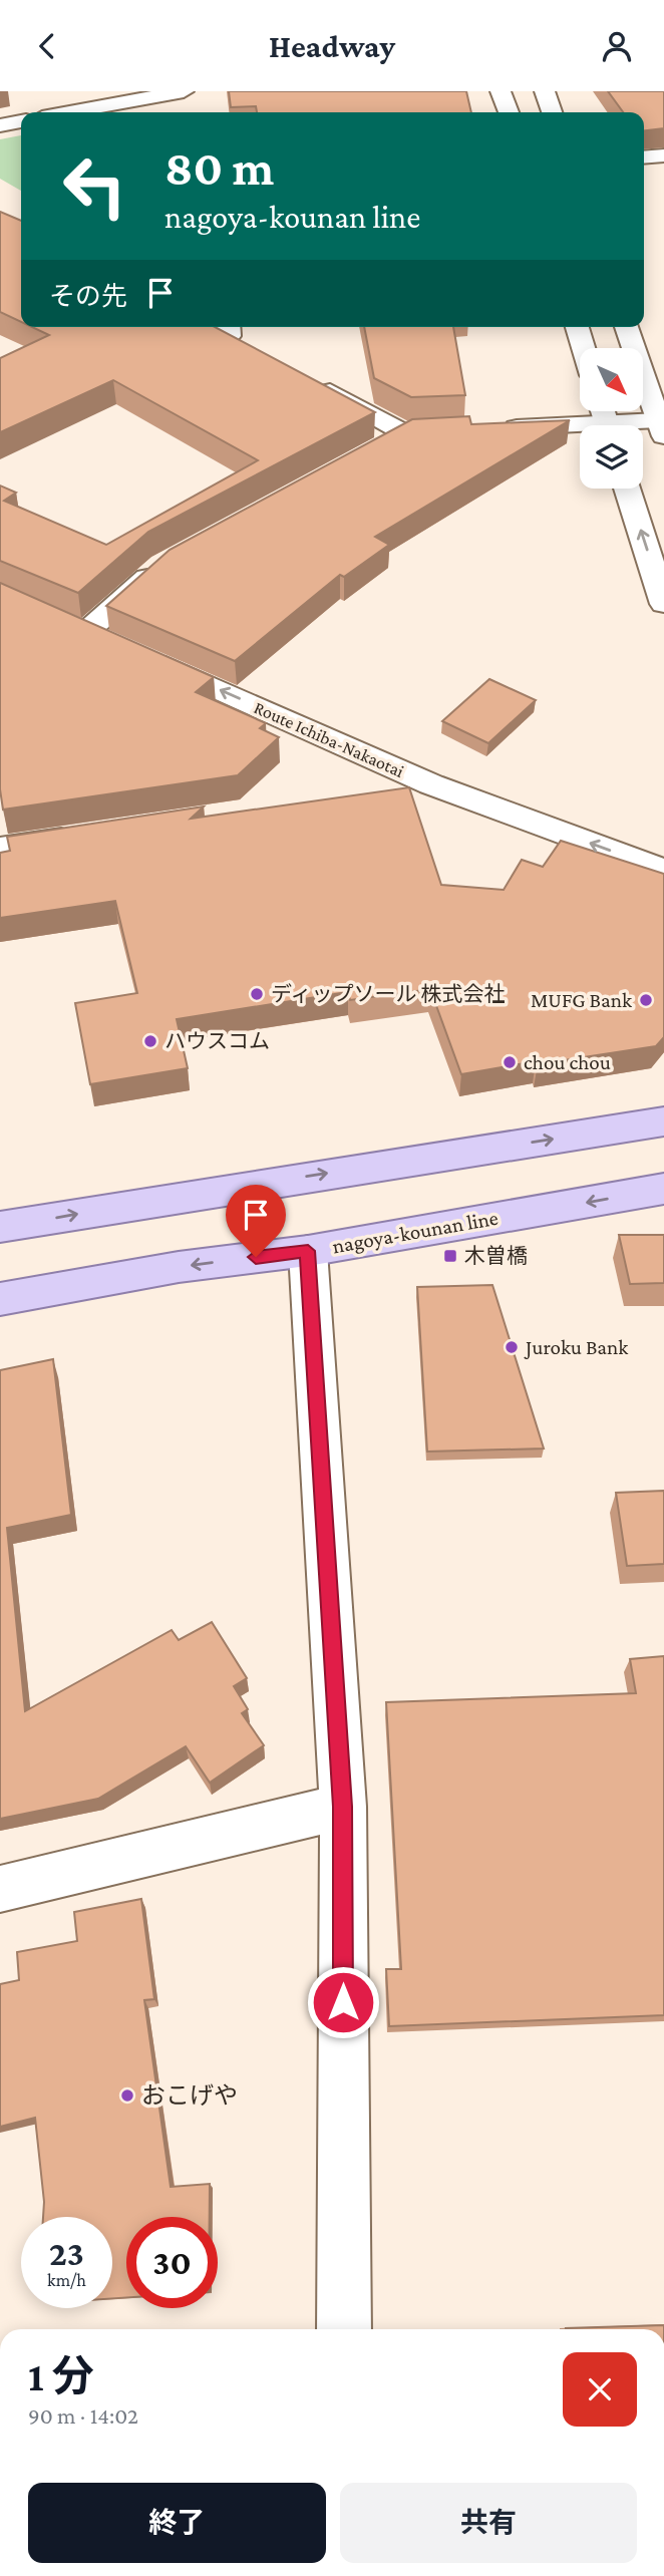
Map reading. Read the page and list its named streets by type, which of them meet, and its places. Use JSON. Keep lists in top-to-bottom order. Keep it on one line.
{"streets":{"main road":["nagoya-kounan line"],"street":["Route Ichiba-Nakaotai"]},"one_way":["Route Ichiba-Nakaotai"],"places":{"other":["ディップソール 株式会社","MUFG Bank","ハウスコム","chou chou","Juroku Bank","おこげや"],"transit":["木曽橋"]},"north":"bottom right","page":{"header":"Headway","turn":["80 m","nagoya-kounan line"],"then":"その先","speed":"23 km/h","limit":"30","heading":["1 分","90 m · 14:02"],"buttons":["終了","共有"]}}
